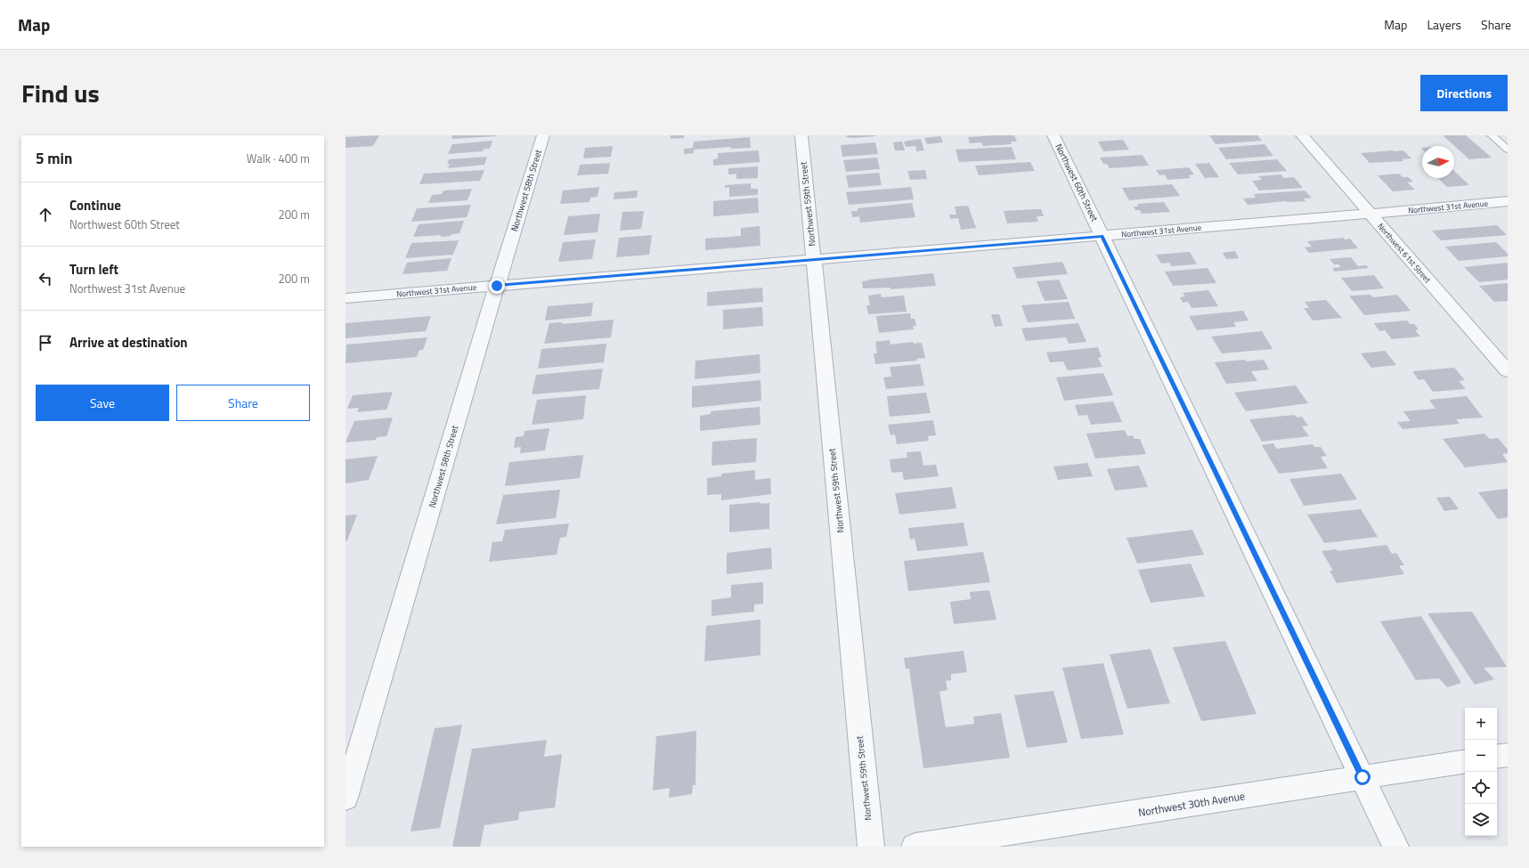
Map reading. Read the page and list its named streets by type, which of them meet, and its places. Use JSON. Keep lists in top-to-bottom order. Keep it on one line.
{"streets":{"street":["Northwest 60th Street","Northwest 58th Street","Northwest 59th Street","Northwest 31st Avenue","Northwest 61st Street","Northwest 30th Avenue"]},"crossings":[["Northwest 60th Street","Northwest 31st Avenue"],["Northwest 60th Street","Northwest 30th Avenue"],["Northwest 58th Street","Northwest 31st Avenue"],["Northwest 59th Street","Northwest 31st Avenue"],["Northwest 31st Avenue","Northwest 61st Street"]],"north":"right","page":{"header":"Map","nav":["Map","Layers","Share"],"title":"Find us","buttons":["Directions",["Save","Share"]],"heading":["5 min","Walk · 400 m"],"list":[["Continue","Northwest 60th Street","200 m"],["Turn left","Northwest 31st Avenue","200 m"],"Arrive at destination"],"map_buttons":["+","−"]}}
